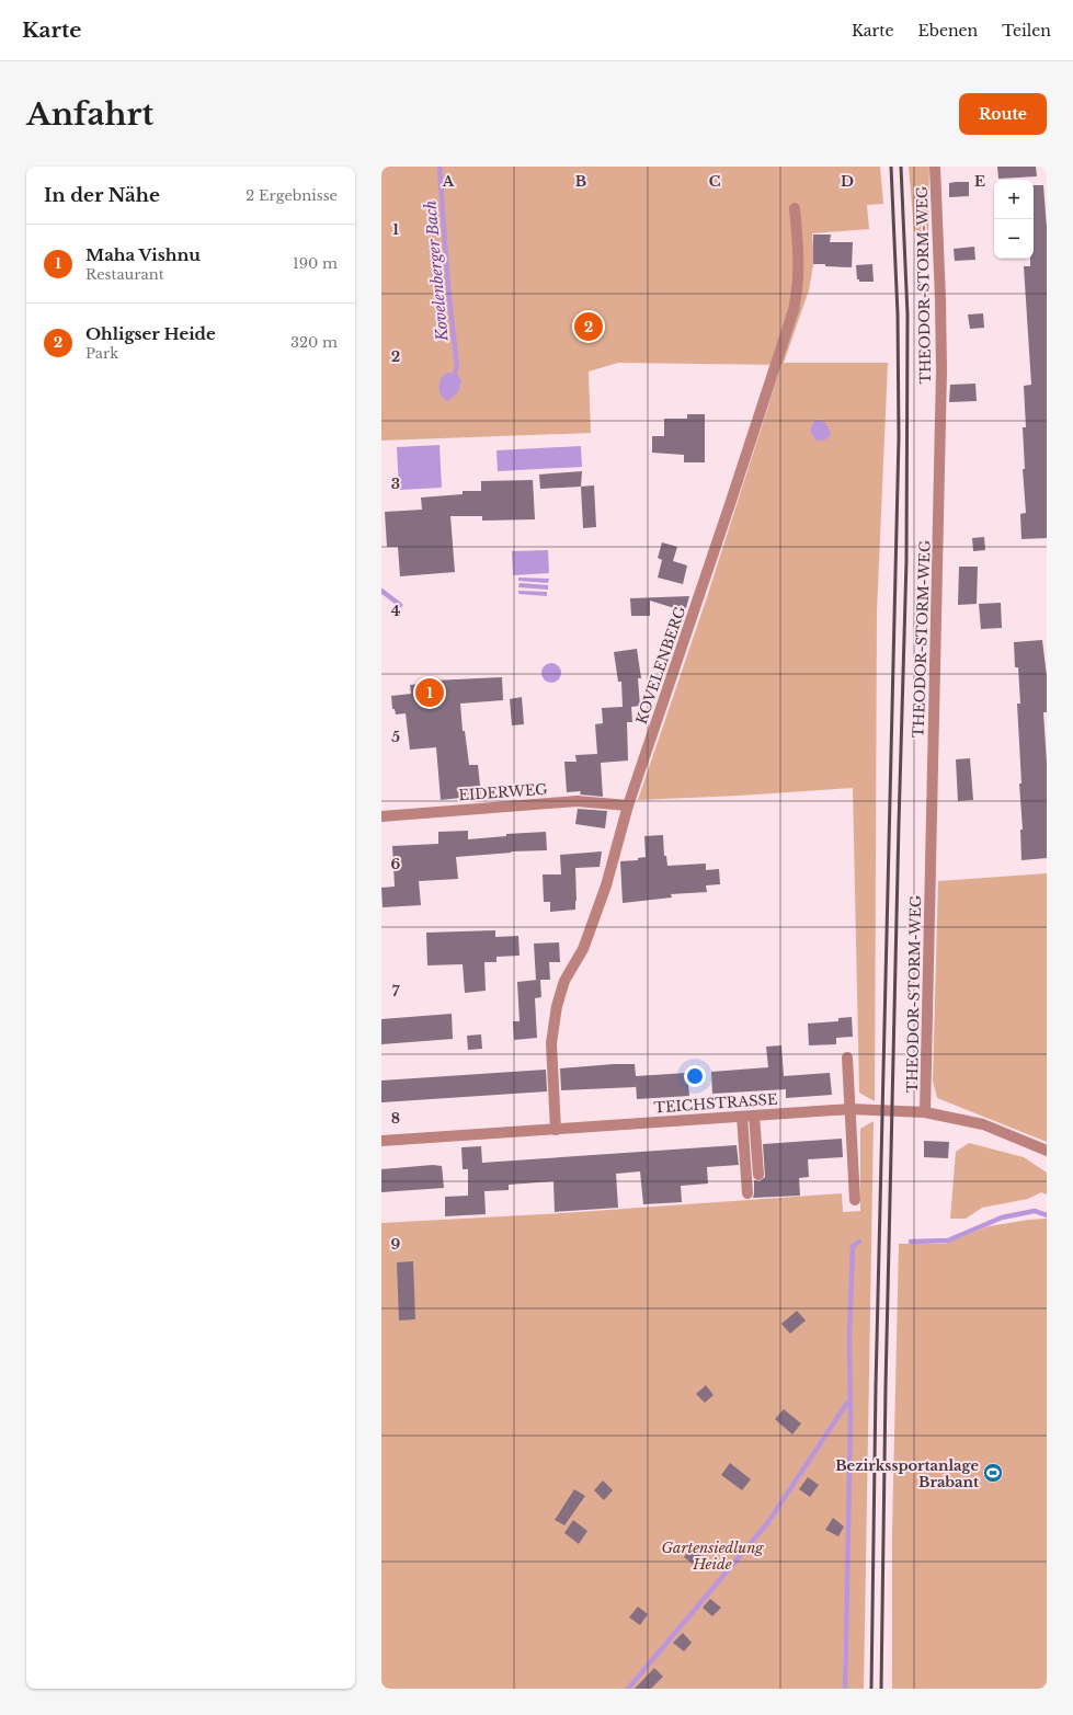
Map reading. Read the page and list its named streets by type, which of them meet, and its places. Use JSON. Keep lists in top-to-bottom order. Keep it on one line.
{"streets":{"street":["THEODOR-STORM-WEG","KOVELENBERG","EIDERWEG","TEICHSTRASSE"]},"crossings":[["THEODOR-STORM-WEG","TEICHSTRASSE"],["KOVELENBERG","EIDERWEG"],["KOVELENBERG","TEICHSTRASSE"]],"water":["Kovelenberger Bach"],"parks":["Gartensiedlung Heide"],"places":{"sports":["Bezirkssportanlage Brabant"]},"page":{"header":"Karte","nav":["Karte","Ebenen","Teilen"],"buttons":"Route","title":"Anfahrt","heading":["In der Nähe","2 Ergebnisse"],"map_buttons":["+","−"],"list":[{"mark":"1","name":"Maha Vishnu","note":"Restaurant","value":"190 m"},{"mark":"2","name":"Ohligser Heide","note":"Park","value":"320 m"}],"pins":["2","1"]},"grid":{"columns":["A","B","C","D","E"],"rows":["1","2","3","4","5","6","7","8","9"]}}
